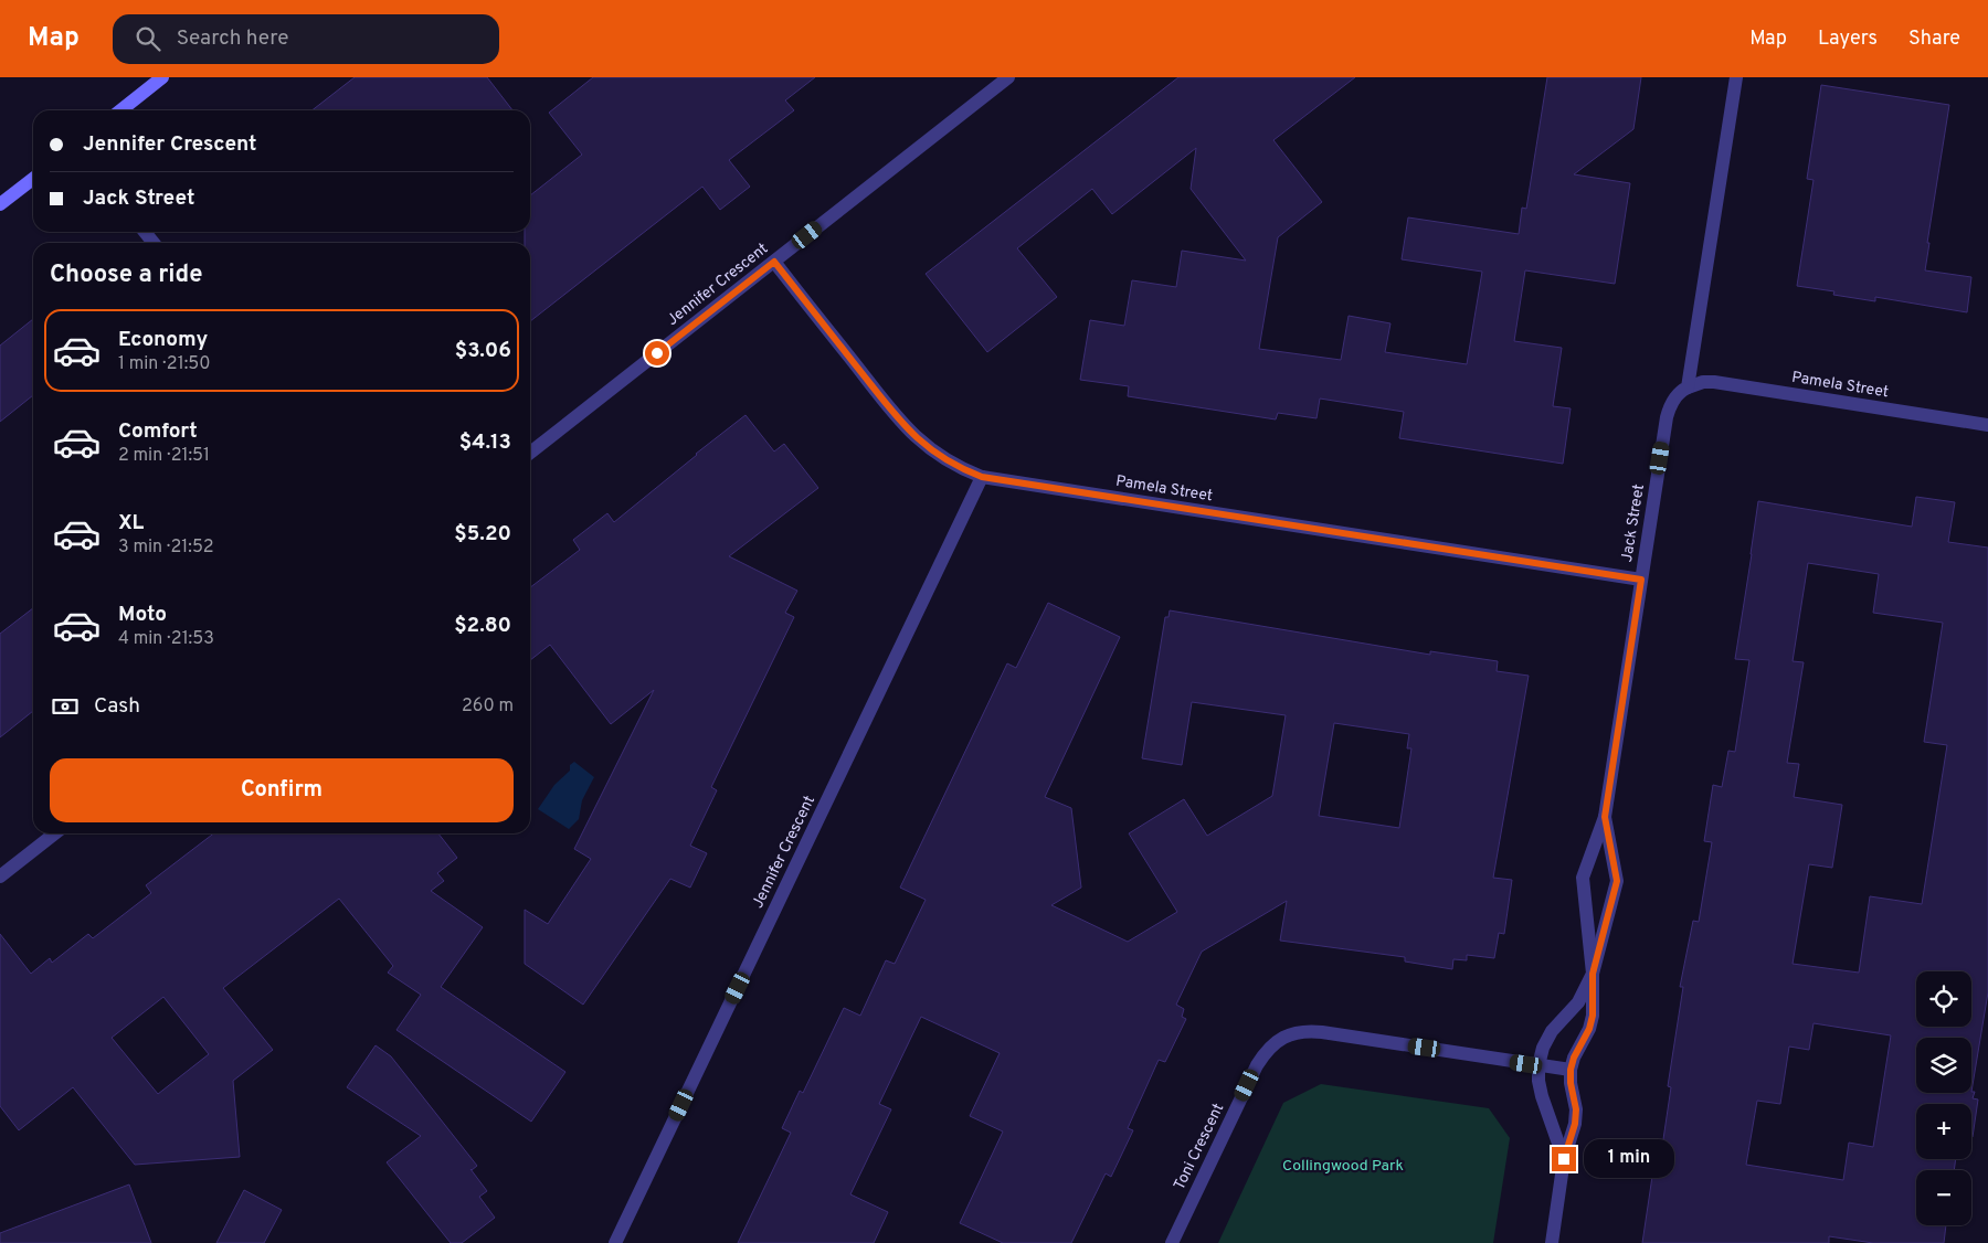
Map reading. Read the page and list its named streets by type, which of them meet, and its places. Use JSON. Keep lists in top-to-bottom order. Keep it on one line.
{"streets":{"street":["Jennifer Crescent","Pamela Street","Jack Street","Toni Crescent"]},"crossings":[["Jennifer Crescent","Pamela Street"],["Pamela Street","Jack Street"],["Jack Street","Toni Crescent"]],"parks":["Collingwood Park"],"page":{"header":"Map","search":"Search here","nav":["Map","Layers","Share"],"banner":["Jennifer Crescent","Jack Street"],"heading":"Choose a ride","list":[{"name":"Economy","note":"1 min · 21:50","value":"$3.06"},{"name":"Comfort","note":"2 min · 21:51","value":"$4.13"},{"name":"XL","note":"3 min · 21:52","value":"$5.20"},{"name":"Moto","note":"4 min · 21:53","value":"$2.80"}],"pay":["Cash","260 m"],"buttons":"Confirm","map_buttons":["+","−"],"bubble":"1 min"}}
